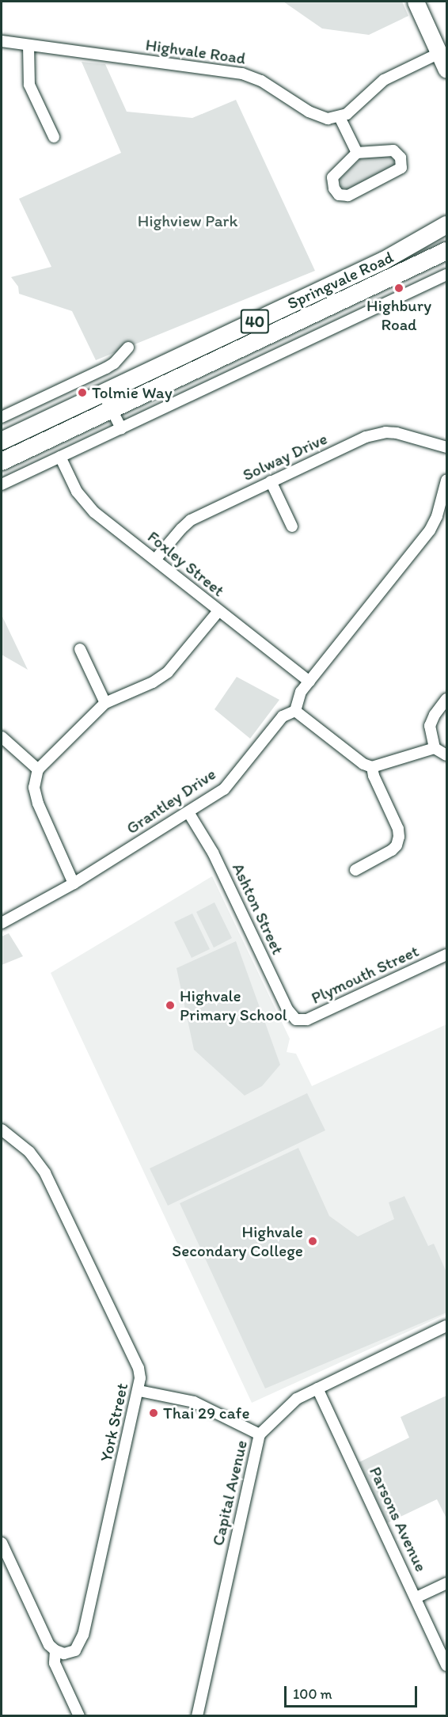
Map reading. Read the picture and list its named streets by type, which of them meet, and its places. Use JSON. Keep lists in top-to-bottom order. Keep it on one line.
{"streets":{"highway":["Springvale Road","40"],"street":["Highvale Road","Solway Drive","Foxley Street","Grantley Drive","Ashton Street","Plymouth Street","York Street","Capital Avenue","Parsons Avenue"]},"crossings":[["Solway Drive","Foxley Street"],["Grantley Drive","Ashton Street"],["Ashton Street","Plymouth Street"],["Capital Avenue","Parsons Avenue"]],"parks":["Highview Park"],"places":["Highbury Road","Tolmie Way","Highvale Primary School","Highvale Secondary College","Thai 29 cafe"],"scale_bar":"100 m"}
